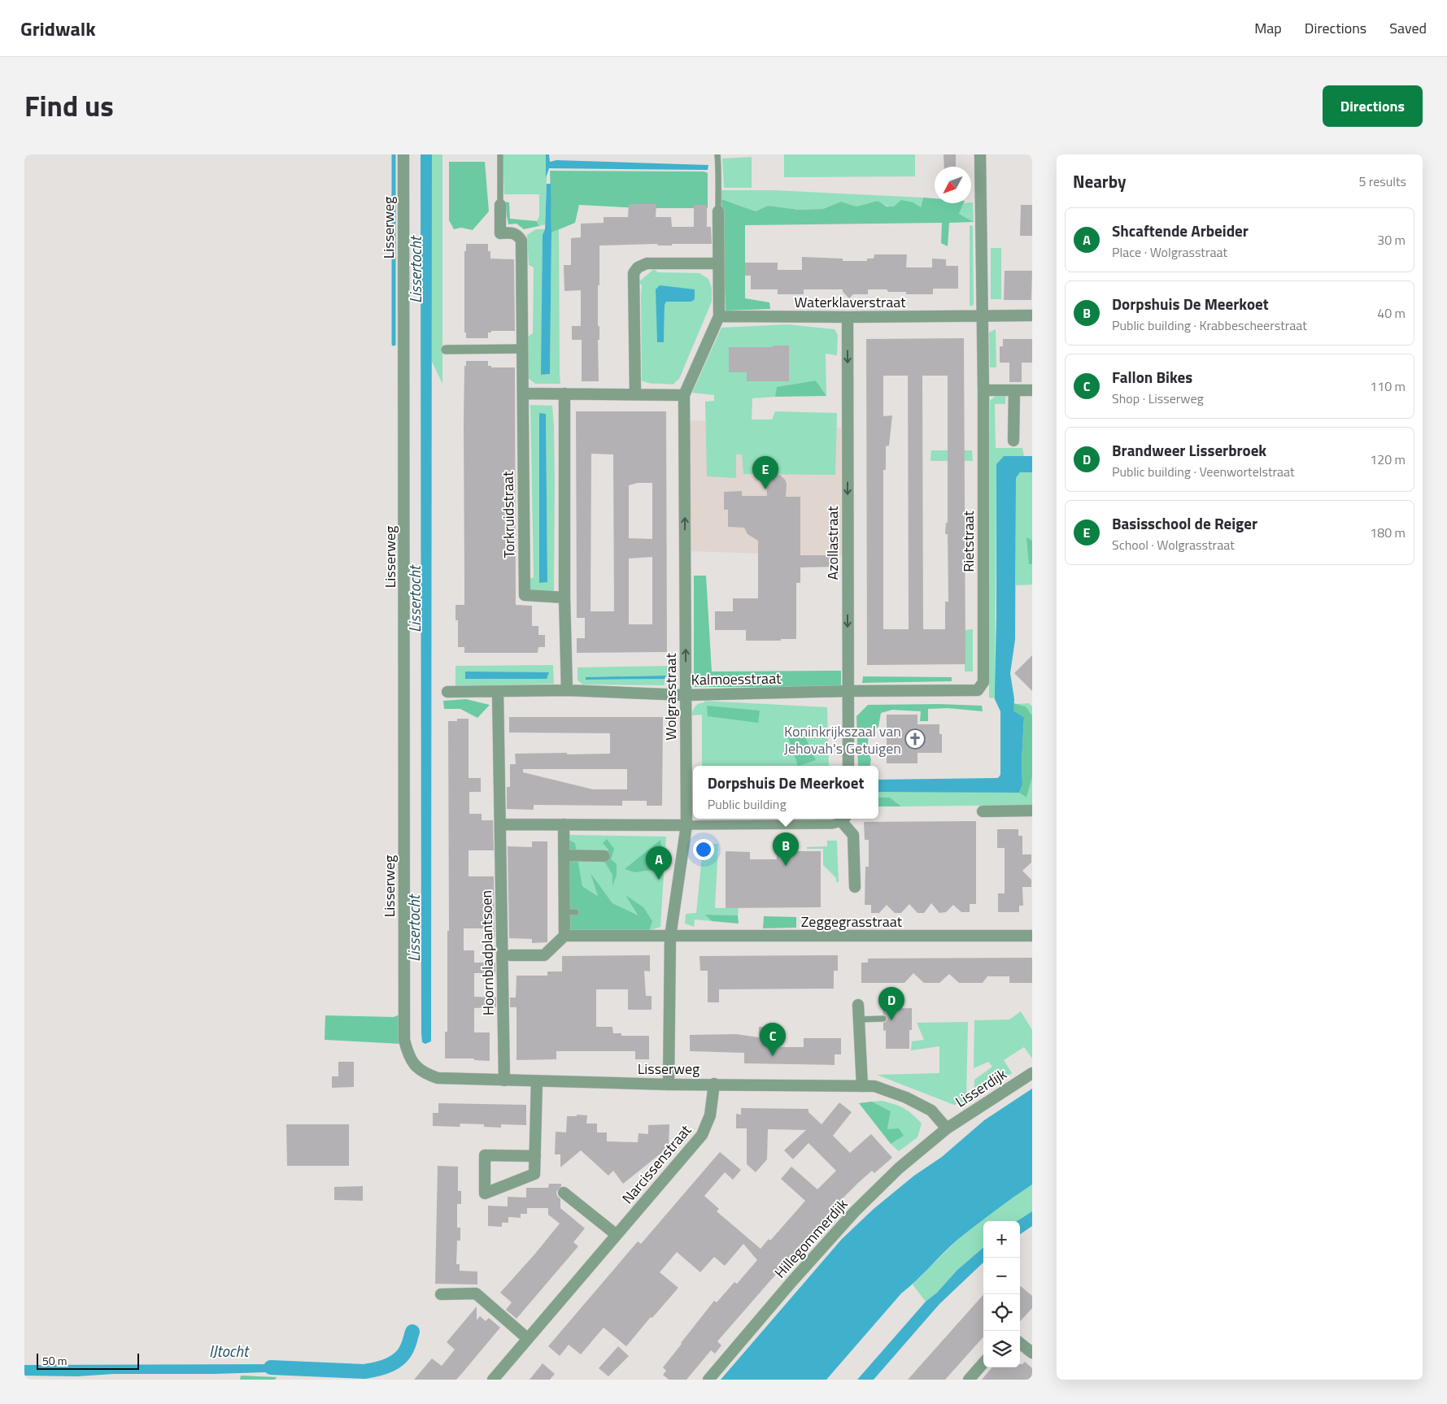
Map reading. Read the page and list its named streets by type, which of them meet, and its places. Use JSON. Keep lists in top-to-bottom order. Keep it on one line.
{"streets":{"street":["Lisserweg","Waterklaverstraat","Torkruidstraat","Rietstraat","Azollastraat","Kalmoesstraat","Wolgrasstraat","Zeggegrasstraat","Hoornbladplantsoen","Lisserdijk","Narcissenstraat","Hillegommerdijk"]},"crossings":[["Lisserweg","Wolgrasstraat"],["Lisserweg","Hoornbladplantsoen"],["Lisserweg","Lisserdijk"],["Lisserweg","Narcissenstraat"],["Lisserweg","Hillegommerdijk"],["Waterklaverstraat","Rietstraat"],["Waterklaverstraat","Azollastraat"],["Waterklaverstraat","Wolgrasstraat"],["Rietstraat","Kalmoesstraat"],["Azollastraat","Kalmoesstraat"],["Kalmoesstraat","Wolgrasstraat"],["Kalmoesstraat","Hoornbladplantsoen"],["Wolgrasstraat","Zeggegrasstraat"],["Lisserdijk","Hillegommerdijk"]],"one_way":["Azollastraat","Wolgrasstraat"],"water":["Lissertocht","IJtocht"],"places":{"church":["Koninkrijkszaal van Jehovah's Getuigen"]},"scale_bar":"50 m","north":"bottom left","page":{"header":"Gridwalk","nav":["Map","Directions","Saved"],"title":"Find us","buttons":"Directions","heading":["Nearby","5 results"],"list":[{"mark":"A","name":"Shcaftende Arbeider","note":"Place · Wolgrasstraat","value":"30 m"},{"mark":"B","name":"Dorpshuis De Meerkoet","note":"Public building · Krabbescheerstraat","value":"40 m"},{"mark":"C","name":"Fallon Bikes","note":"Shop · Lisserweg","value":"110 m"},{"mark":"D","name":"Brandweer Lisserbroek","note":"Public building · Veenwortelstraat","value":"120 m"},{"mark":"E","name":"Basisschool de Reiger","note":"School · Wolgrasstraat","value":"180 m"}],"pins":["E","B","A","D","C"],"popup":["Dorpshuis De Meerkoet","Public building"],"map_buttons":["+","−"],"scale":"50 m"}}
